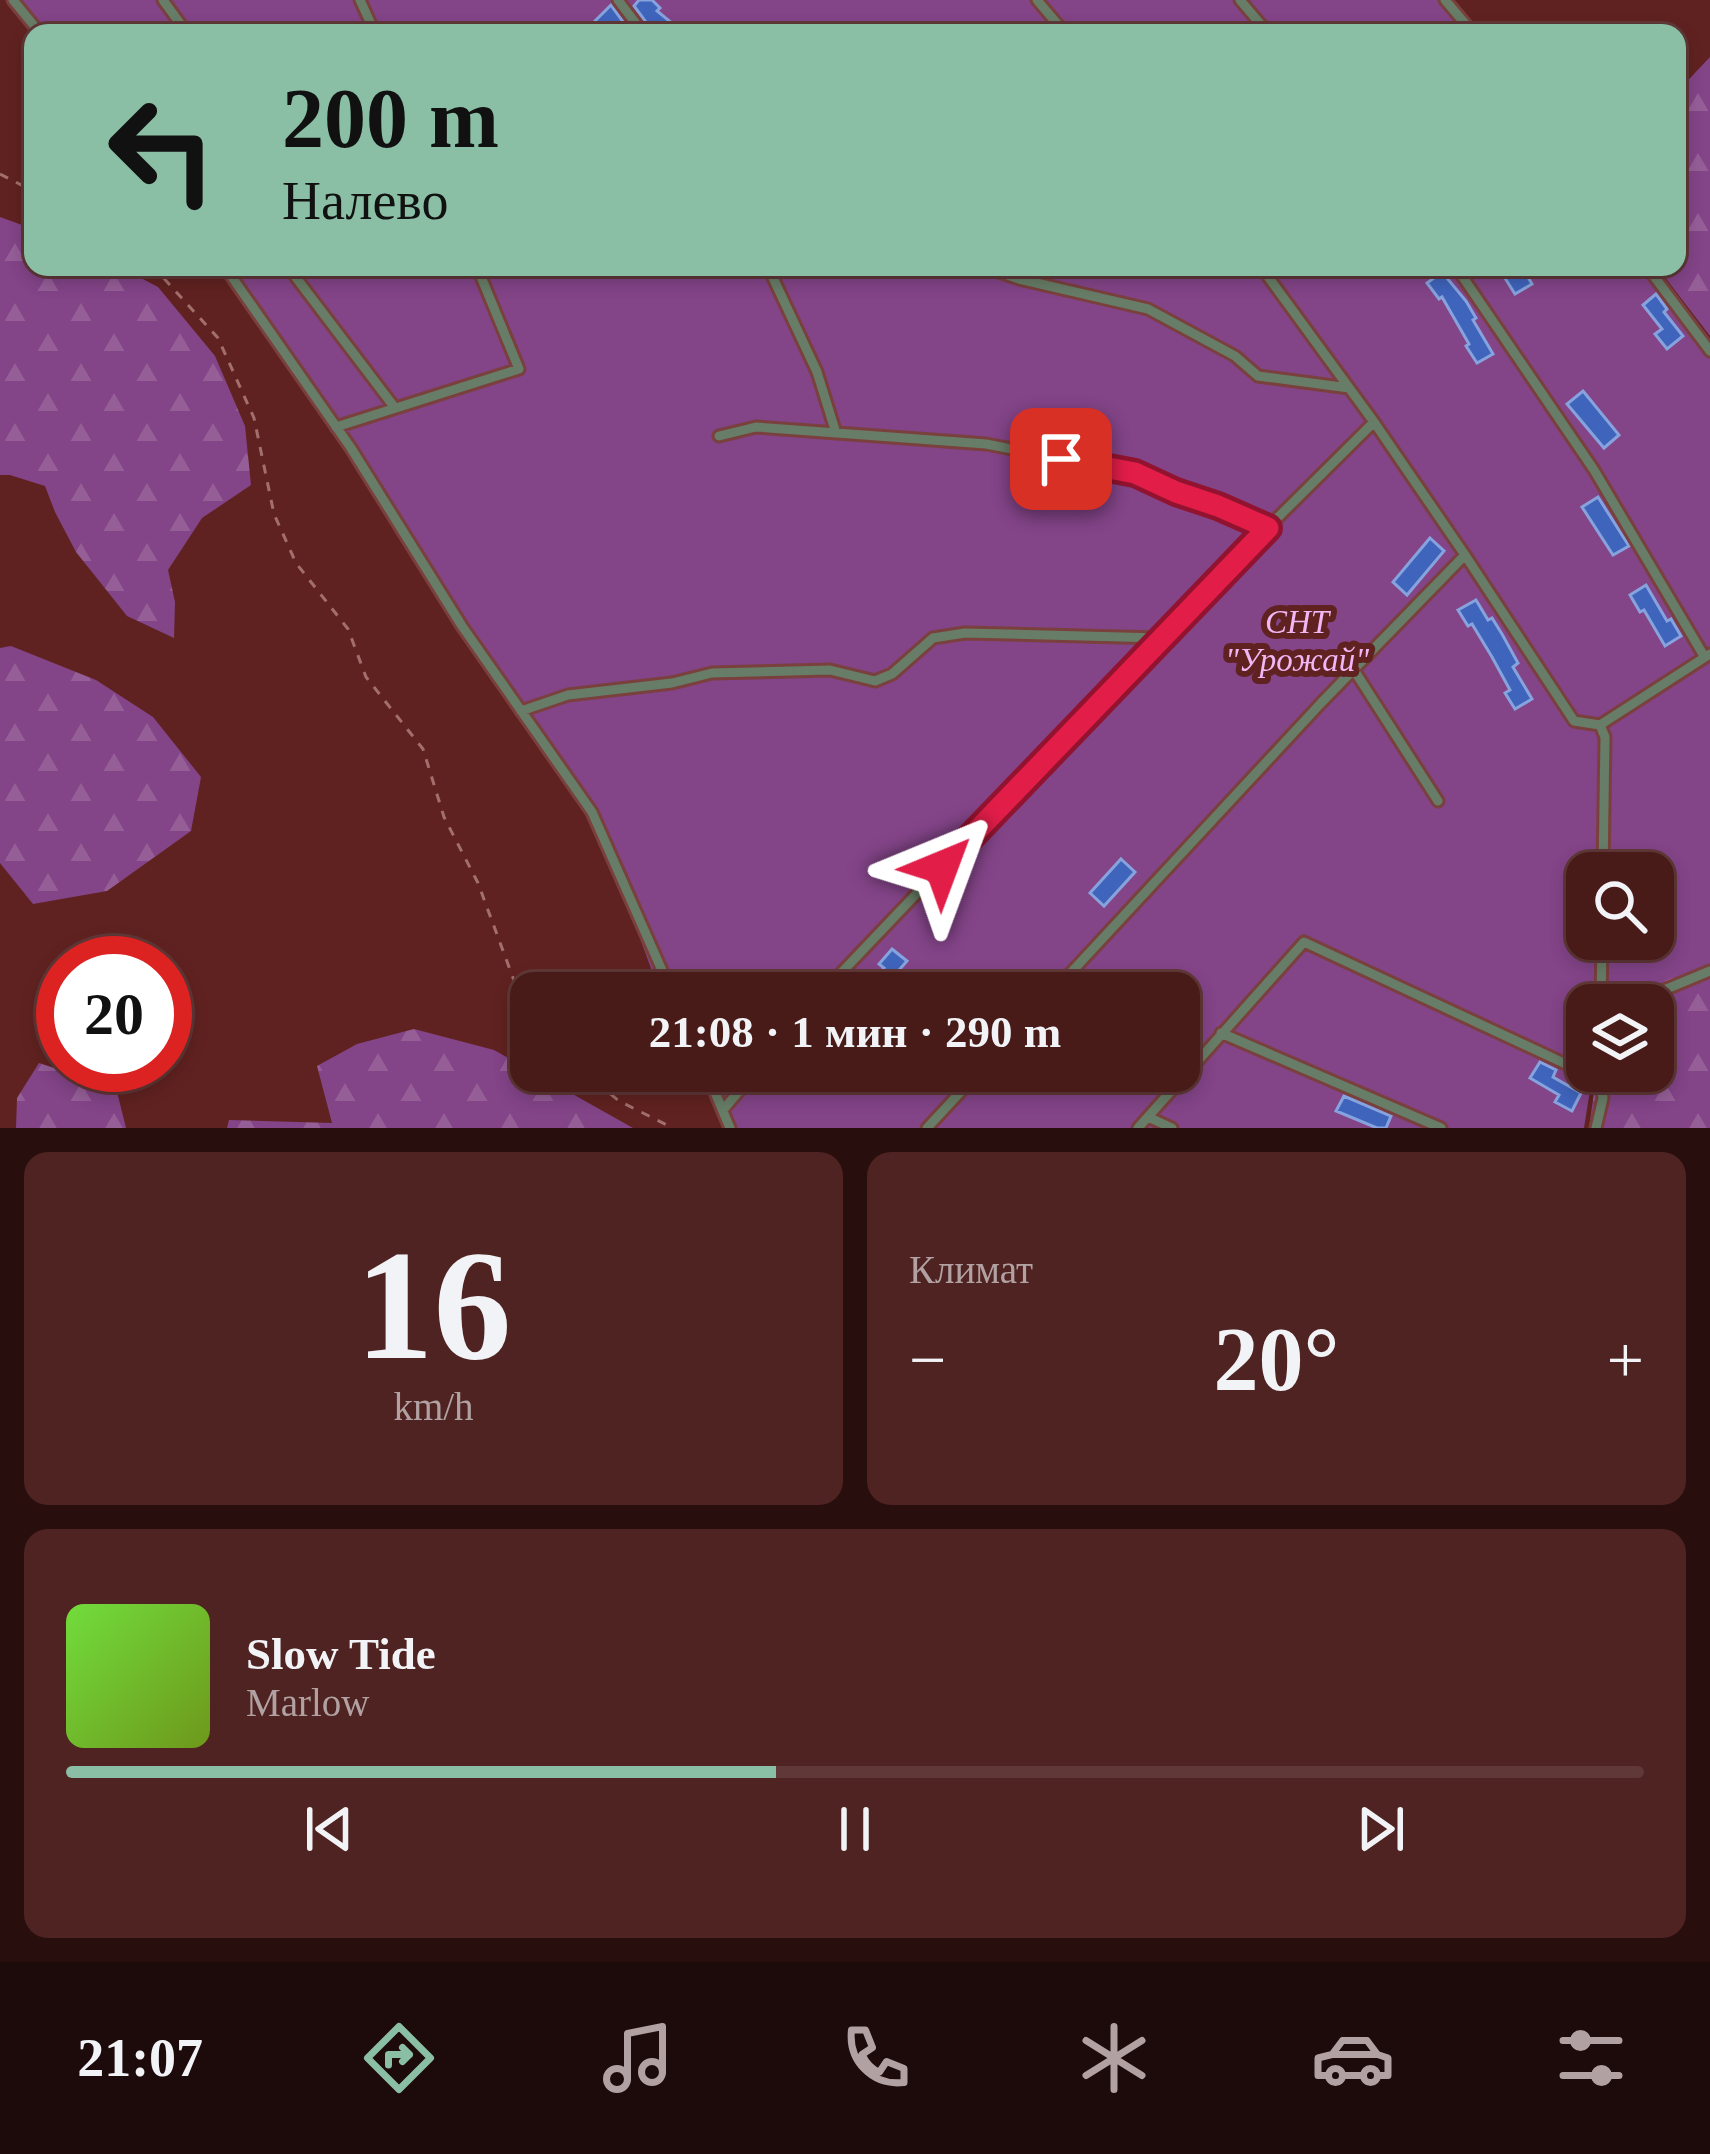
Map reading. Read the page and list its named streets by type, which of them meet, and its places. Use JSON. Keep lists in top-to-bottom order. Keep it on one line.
{"parks":["СНТ \"Урожай\""],"page":{"turn":["200 m","Налево"],"limit":"20","trip":"21:08 · 1 мин · 290 m","tile":[["16","km/h"],"Климат"],"heat":["−","20°","+"],"song":["Slow Tide","Marlow"],"tabs":"21:07"}}
